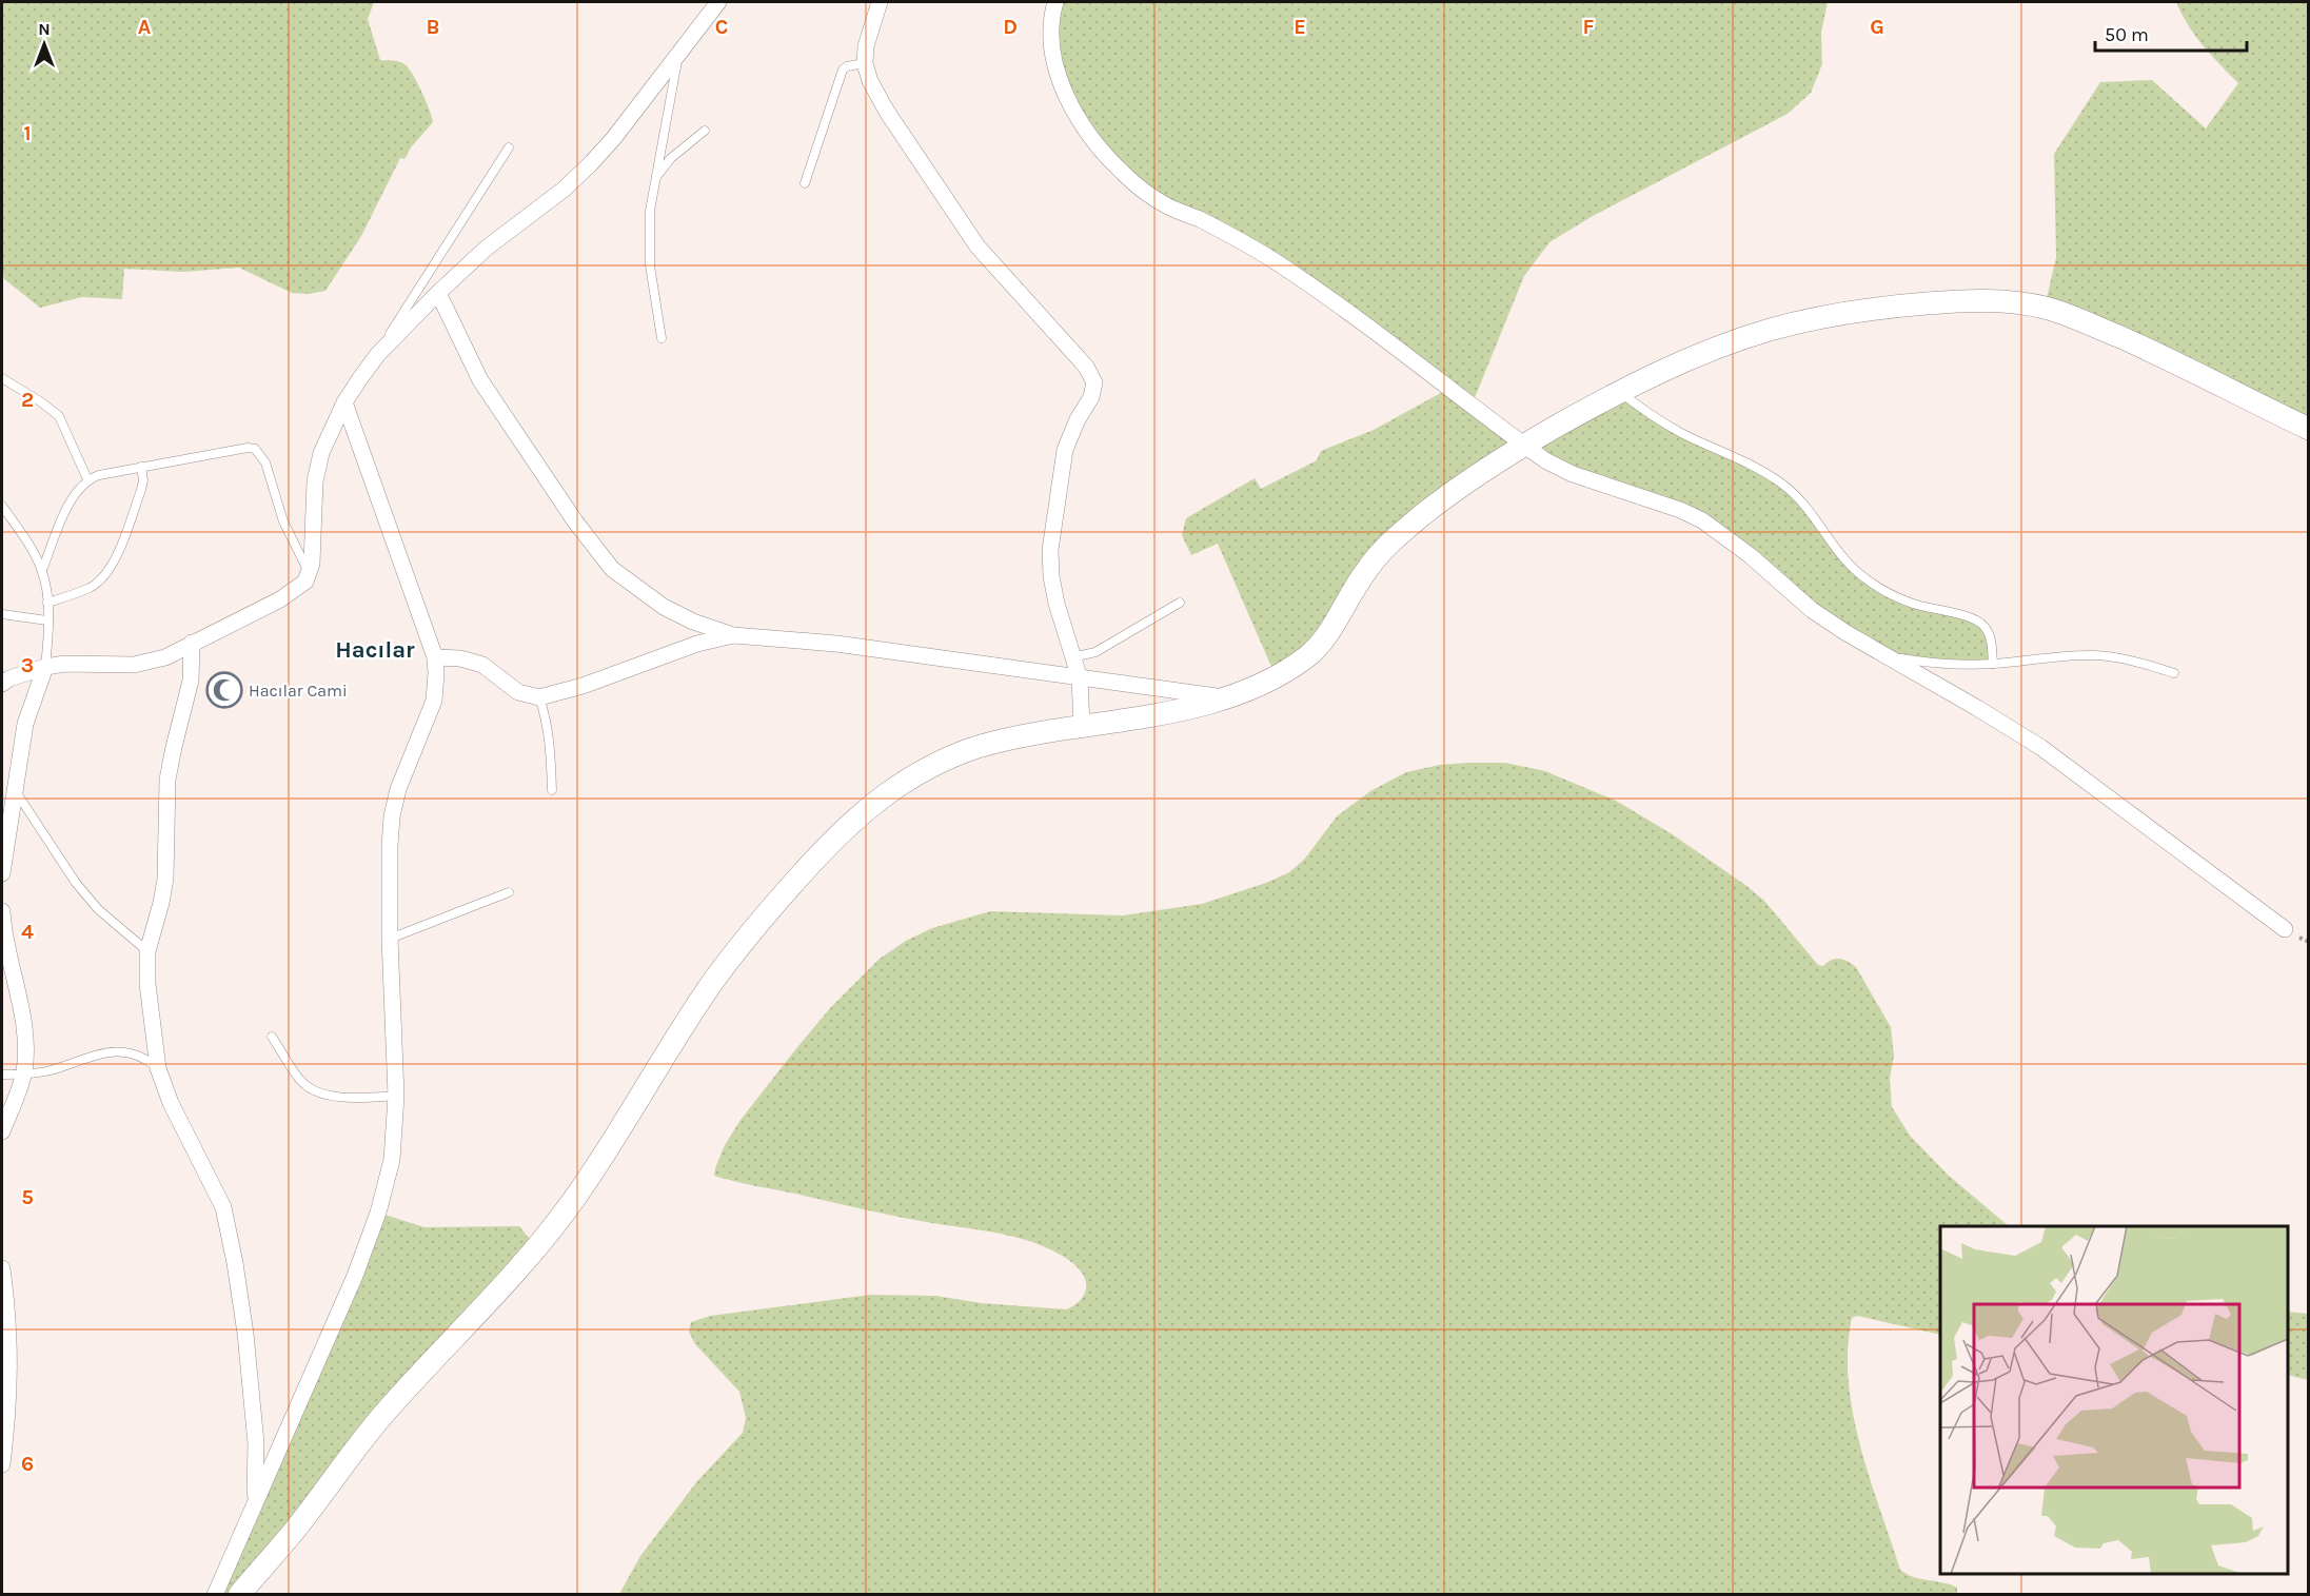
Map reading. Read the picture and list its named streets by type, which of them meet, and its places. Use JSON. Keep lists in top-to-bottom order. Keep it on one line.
{"districts":["Hacılar"],"places":{"mosque":["Hacılar Cami"]},"scale_bar":"50 m","north":"top","grid":{"columns":["A","B","C","D","E","F","G"],"rows":["1","2","3","4","5","6"]}}
